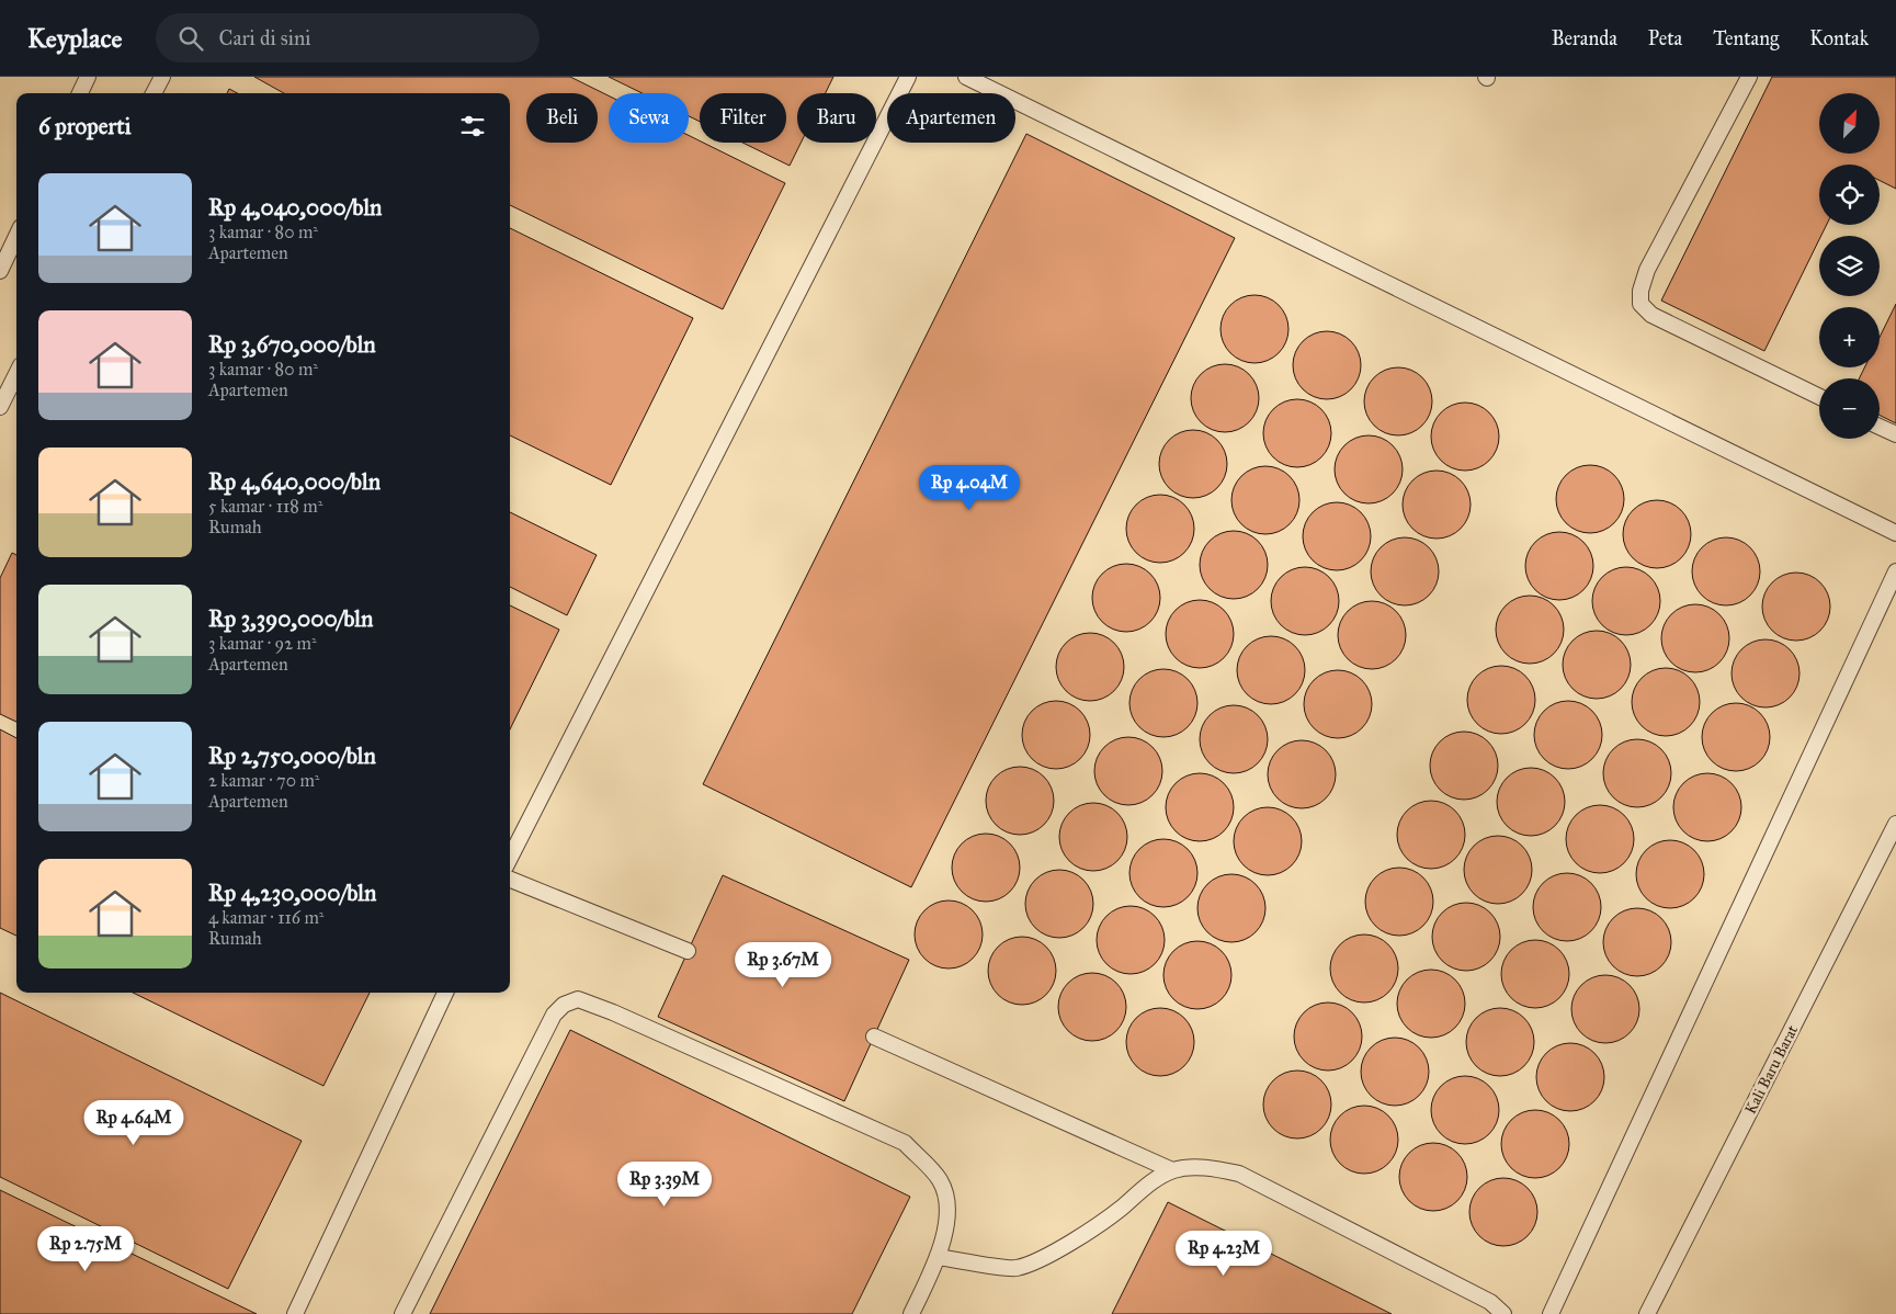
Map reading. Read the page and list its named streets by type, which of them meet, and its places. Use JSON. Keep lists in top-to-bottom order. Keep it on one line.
{"streets":{"lane":["Kali Baru Barat"]},"north":"top right","page":{"header":"Keyplace","search":"Cari di sini","nav":["Beranda","Peta","Tentang","Kontak"],"map_buttons":["+","−"],"chip":["Beli","Sewa","Filter","Baru","Apartemen"],"heading":"6 properti","list":[{"name":"Rp 4,040,000/bln","note":"3 kamar · 80 m² · Apartemen"},{"name":"Rp 3,670,000/bln","note":"3 kamar · 80 m² · Apartemen"},{"name":"Rp 4,640,000/bln","note":"5 kamar · 118 m² · Rumah"},{"name":"Rp 3,390,000/bln","note":"3 kamar · 92 m² · Apartemen"},{"name":"Rp 2,750,000/bln","note":"2 kamar · 70 m² · Apartemen"},{"name":"Rp 4,230,000/bln","note":"4 kamar · 116 m² · Rumah"}],"price":["Rp 4.04M","Rp 3.67M","Rp 4.64M","Rp 3.39M","Rp 2.75M","Rp 4.23M"]}}
